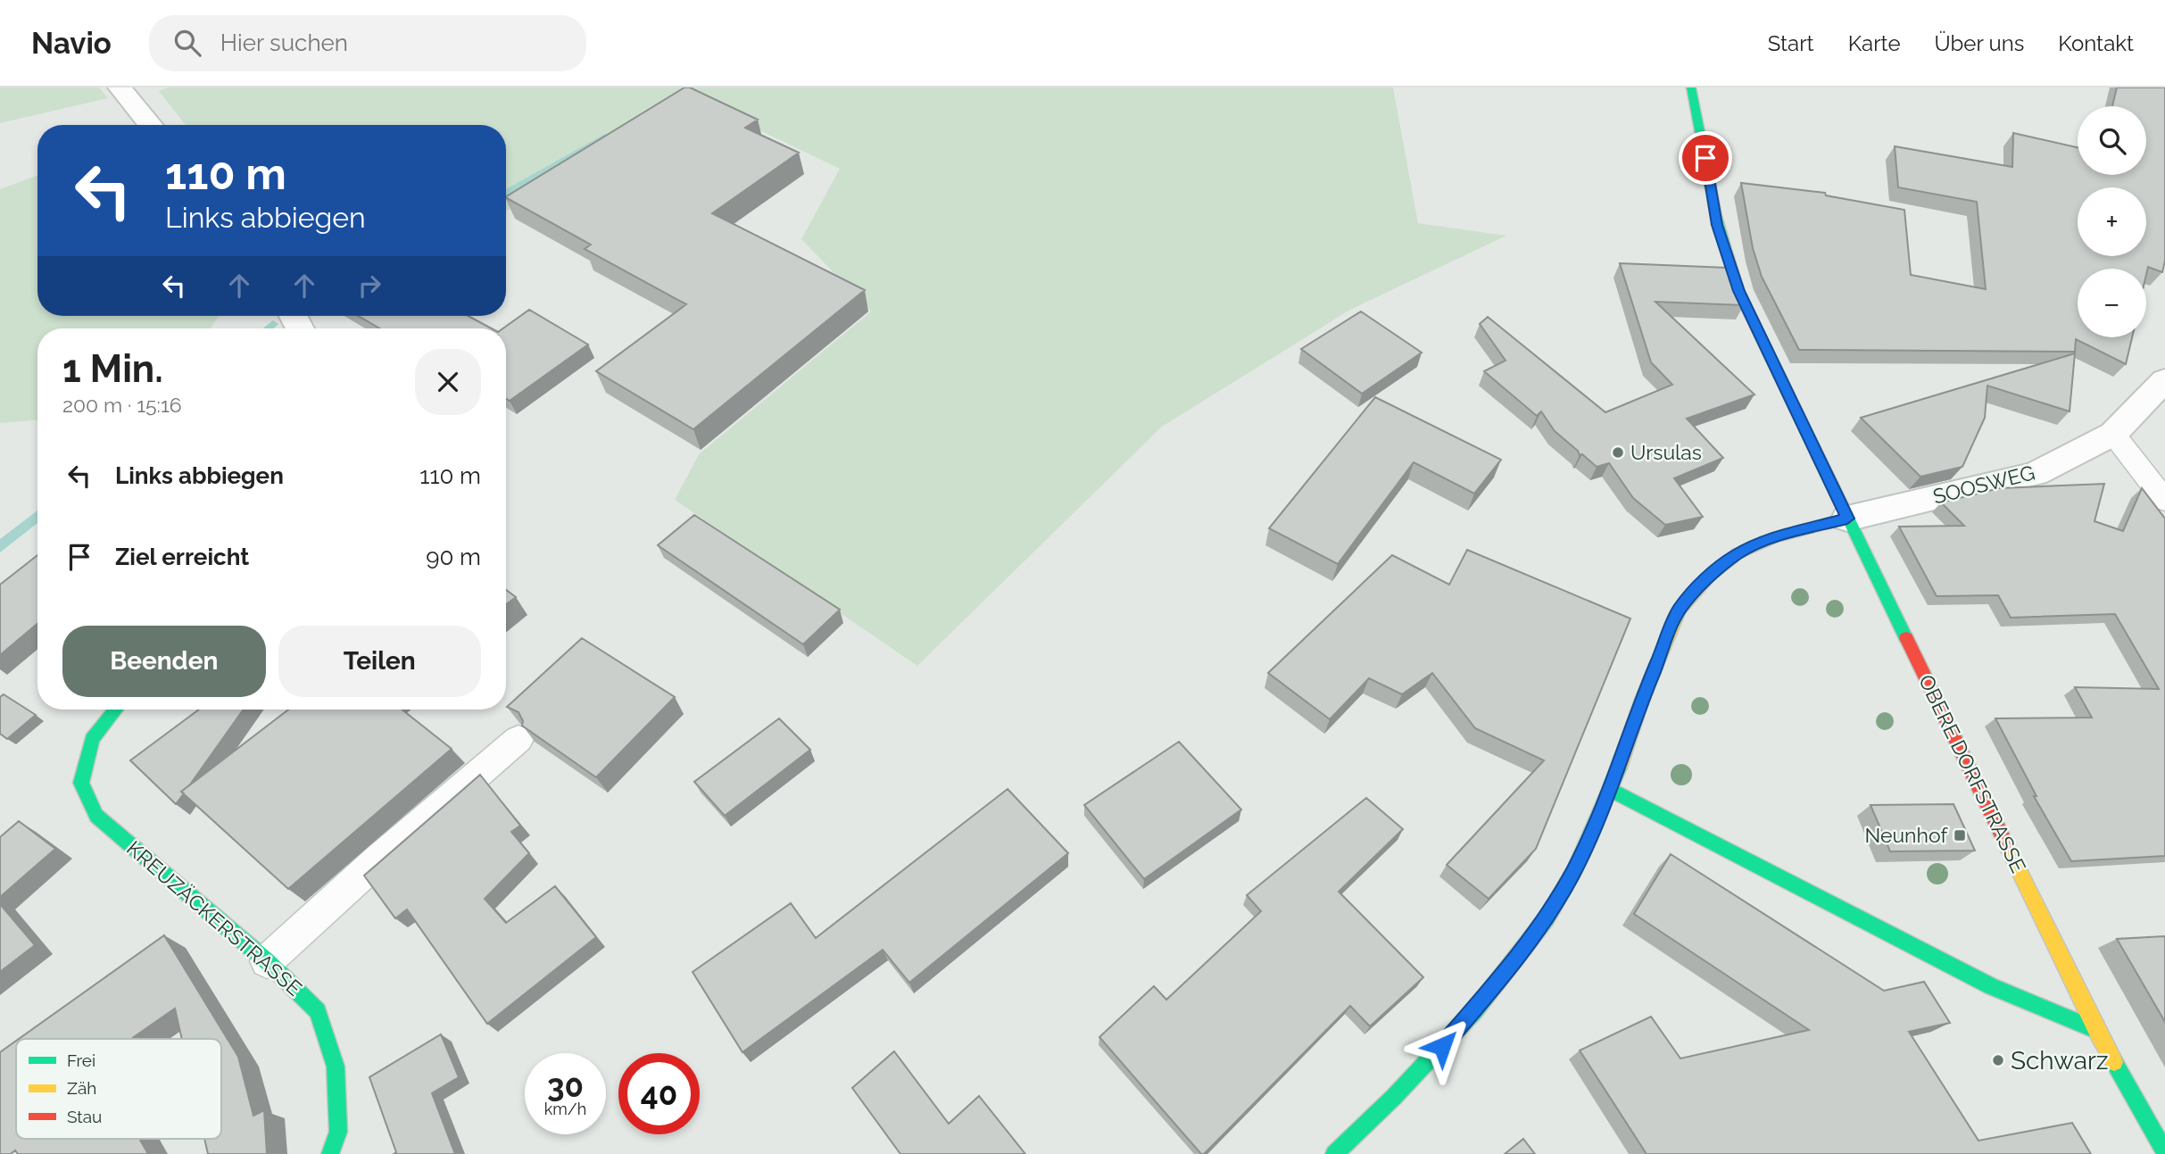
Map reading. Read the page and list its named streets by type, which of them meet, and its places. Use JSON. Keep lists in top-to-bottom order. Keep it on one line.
{"streets":{"street":["SOOSWEG","OBERE DORFSTRASSE","KREUZÄCKERSTRASSE"]},"crossings":[["SOOSWEG","OBERE DORFSTRASSE"]],"places":{"other":["Ursulas","Schwarz"],"transit":["Neunhof"]},"legend":["Frei","Zäh","Stau"],"page":{"header":"Navio","search":"Hier suchen","nav":["Start","Karte","Über uns","Kontakt"],"map_buttons":["+","−"],"turn":["110 m","Links abbiegen"],"heading":["1 Min.","200 m · 15:16"],"list":[{"name":"Links abbiegen","value":"110 m"},{"name":"Ziel erreicht","value":"90 m"}],"buttons":["Beenden","Teilen"],"speed":"30 km/h","limit":"40"}}
